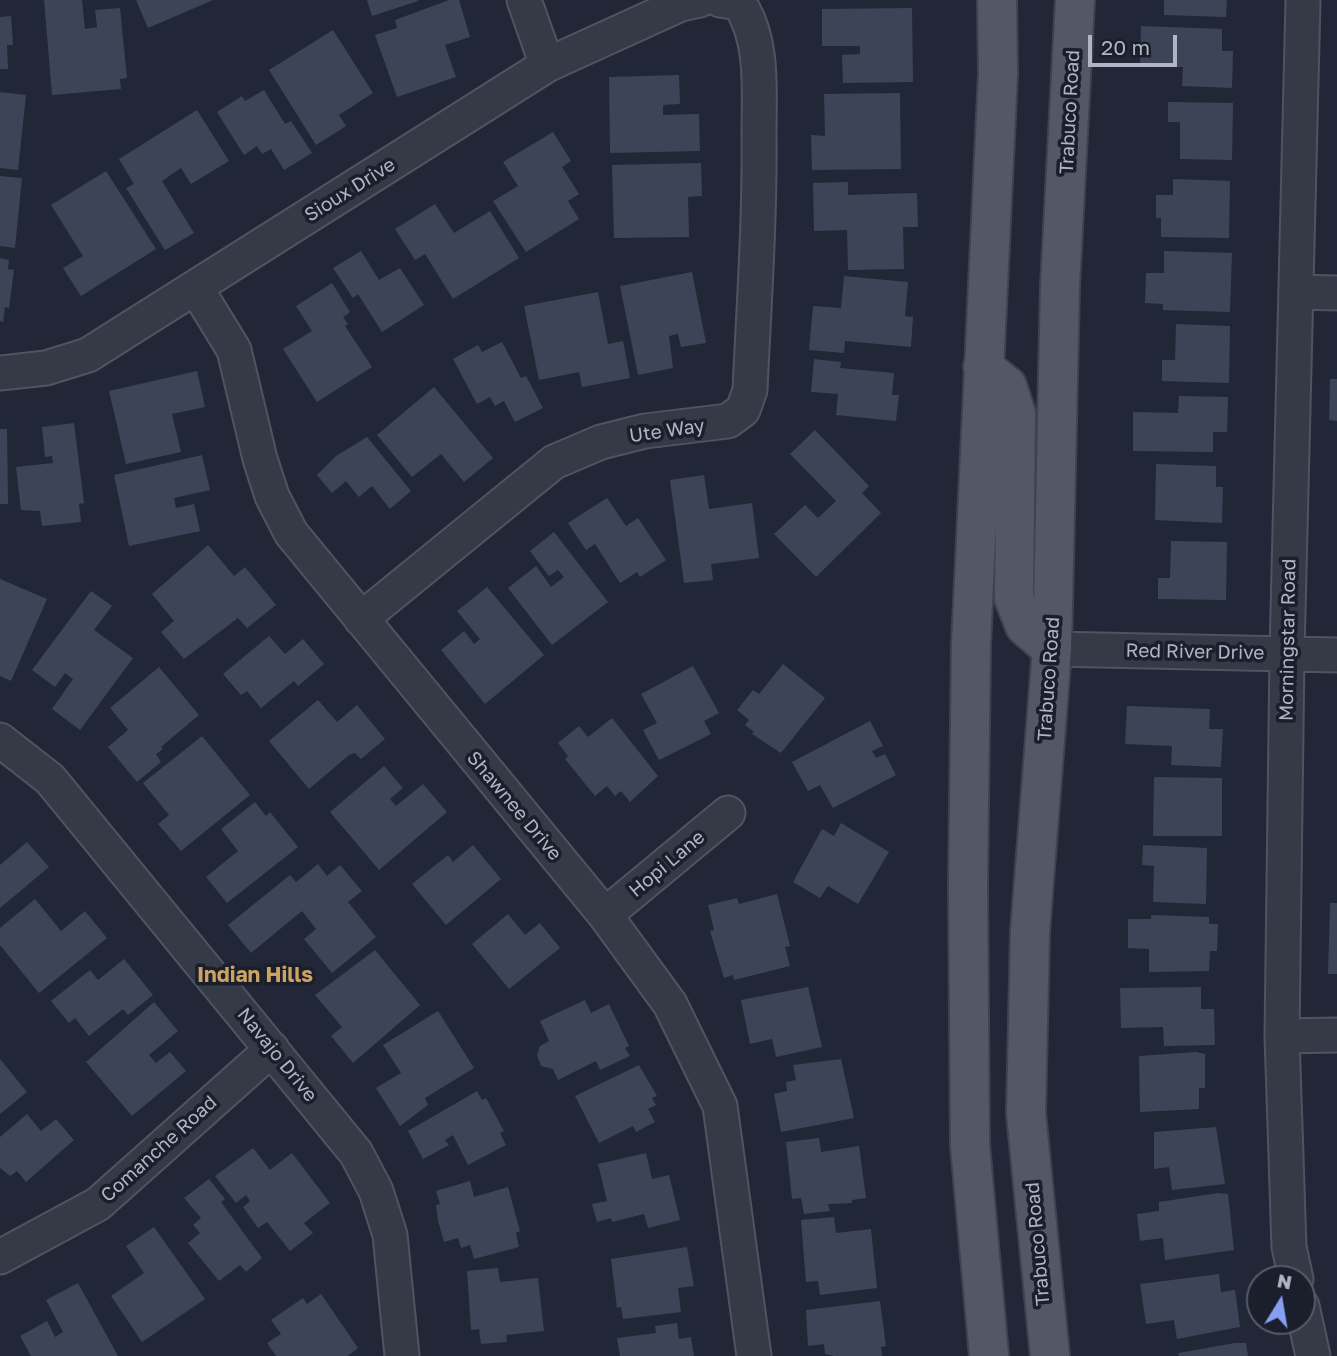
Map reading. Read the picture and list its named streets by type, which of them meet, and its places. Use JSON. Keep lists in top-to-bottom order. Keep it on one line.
{"streets":{"main road":["Trabuco Road"],"street":["Sioux Drive","Ute Way","Morningstar Road","Red River Drive","Shawnee Drive","Hopi Lane","Navajo Drive","Comanche Road"]},"crossings":[["Trabuco Road","Red River Drive"],["Sioux Drive","Shawnee Drive"],["Ute Way","Shawnee Drive"],["Morningstar Road","Red River Drive"],["Shawnee Drive","Hopi Lane"],["Navajo Drive","Comanche Road"]],"districts":["Indian Hills"],"scale_bar":"20 m","north":"top"}
